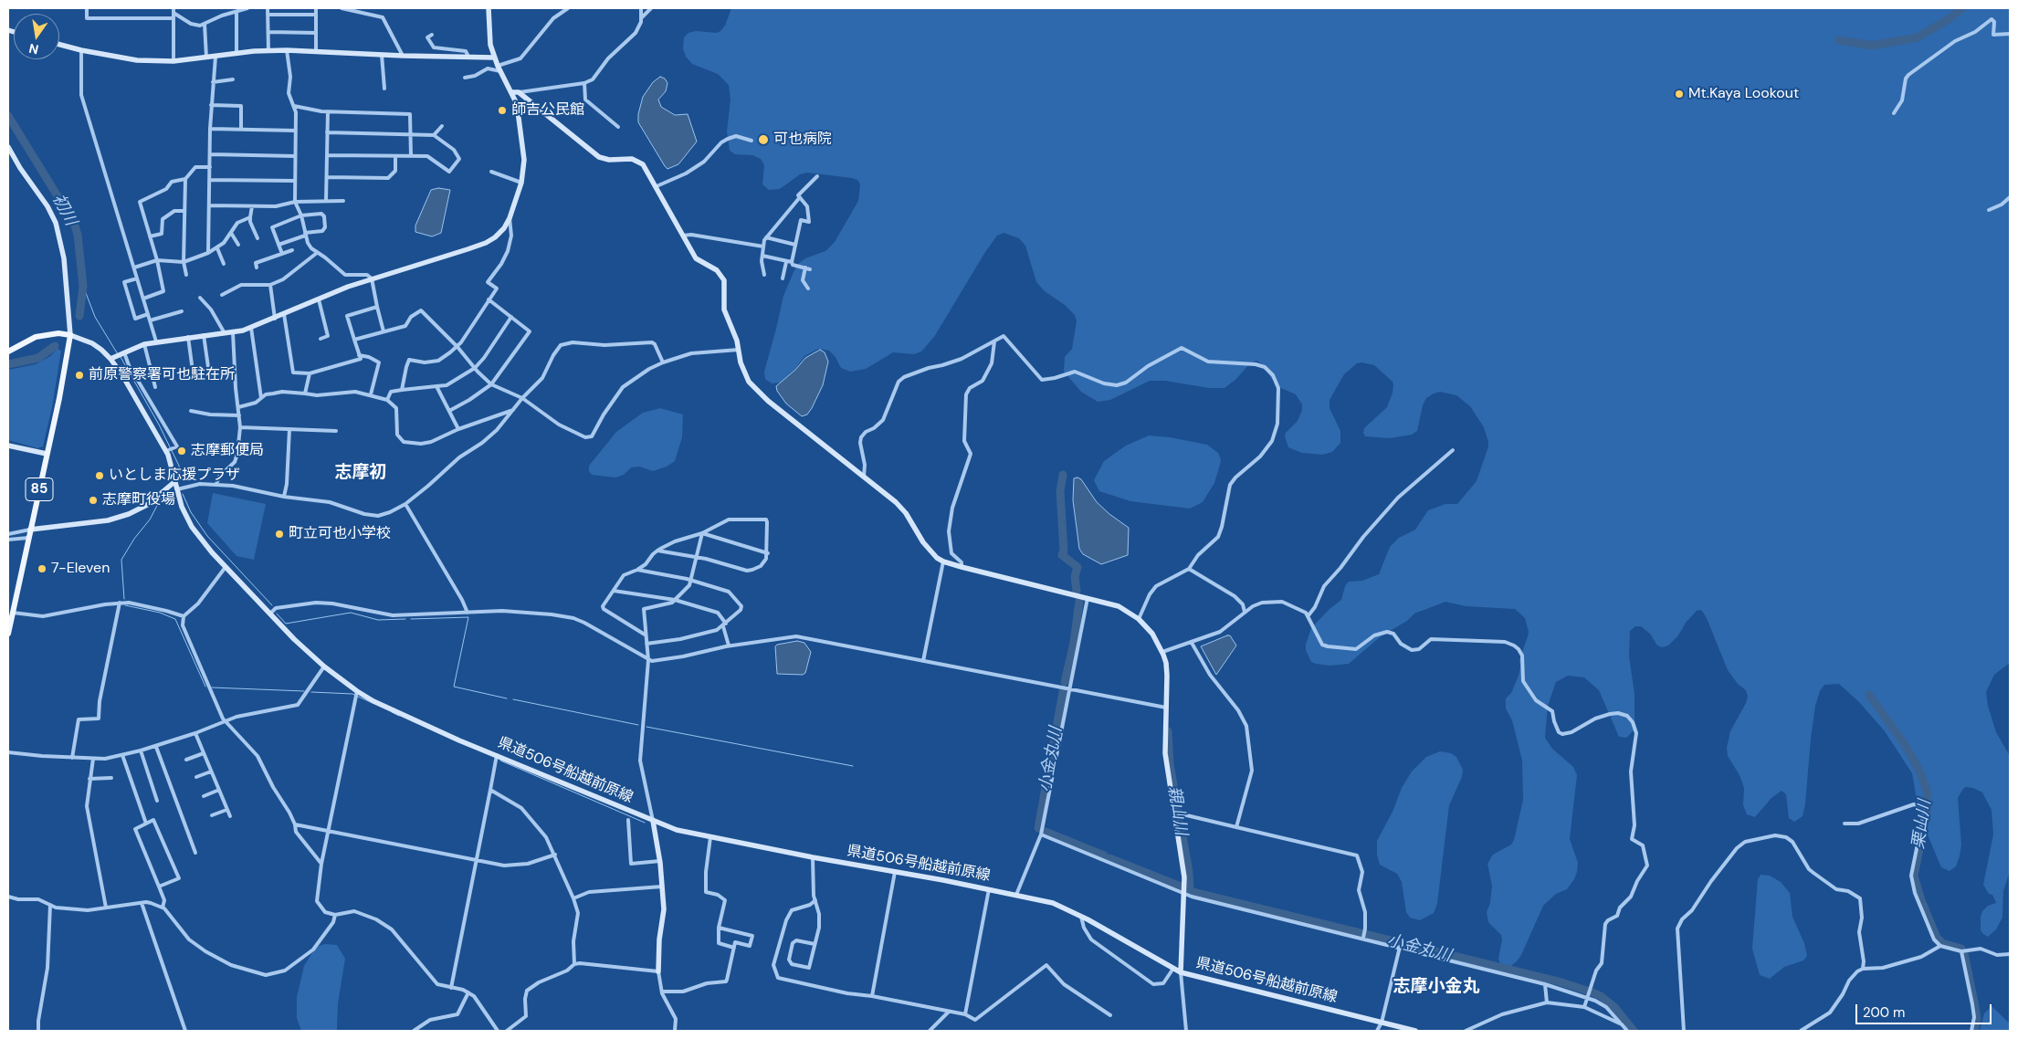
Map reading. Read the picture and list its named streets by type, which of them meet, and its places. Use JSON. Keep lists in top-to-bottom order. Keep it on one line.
{"streets":{"main road":["85"],"street":["県道506号船越前原線"]},"crossings":[["85","県道506号船越前原線"]],"districts":["志摩初","志摩小金丸"],"water":["初川","小金丸川","親山川","栗山川"],"places":["Mt.Kaya Lookout","師吉公民館","可也病院","前原警察署可也駐在所","志摩郵便局","いとしま応援プラザ","志摩町役場","町立可也小学校","7-Eleven"],"scale_bar":"200 m","north":"bottom"}
